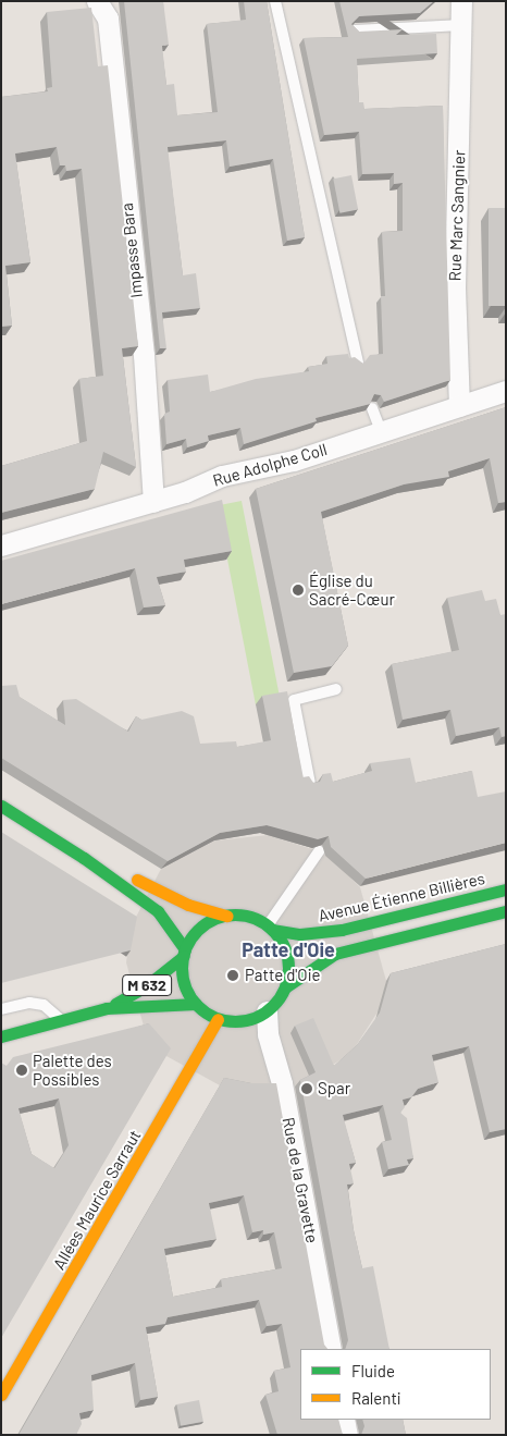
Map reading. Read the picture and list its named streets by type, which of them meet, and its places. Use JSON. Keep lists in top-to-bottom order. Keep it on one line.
{"streets":{"main road":["Avenue Étienne Billières","M 632","Allées Maurice Sarraut"],"street":["Rue Marc Sangnier","Impasse Bara","Rue Adolphe Coll","Rue de la Gravette"]},"crossings":[["Rue Marc Sangnier","Rue Adolphe Coll"],["Impasse Bara","Rue Adolphe Coll"],["Avenue Étienne Billières","M 632"],["Avenue Étienne Billières","Rue de la Gravette"],["Avenue Étienne Billières","Allées Maurice Sarraut"],["M 632","Rue de la Gravette"],["M 632","Allées Maurice Sarraut"],["Rue de la Gravette","Allées Maurice Sarraut"]],"districts":["Patte d'Oie"],"places":["Église du Sacré-Cœur","Patte d'Oie","Palette des Possibles","Spar"],"legend":["Fluide","Ralenti"]}
